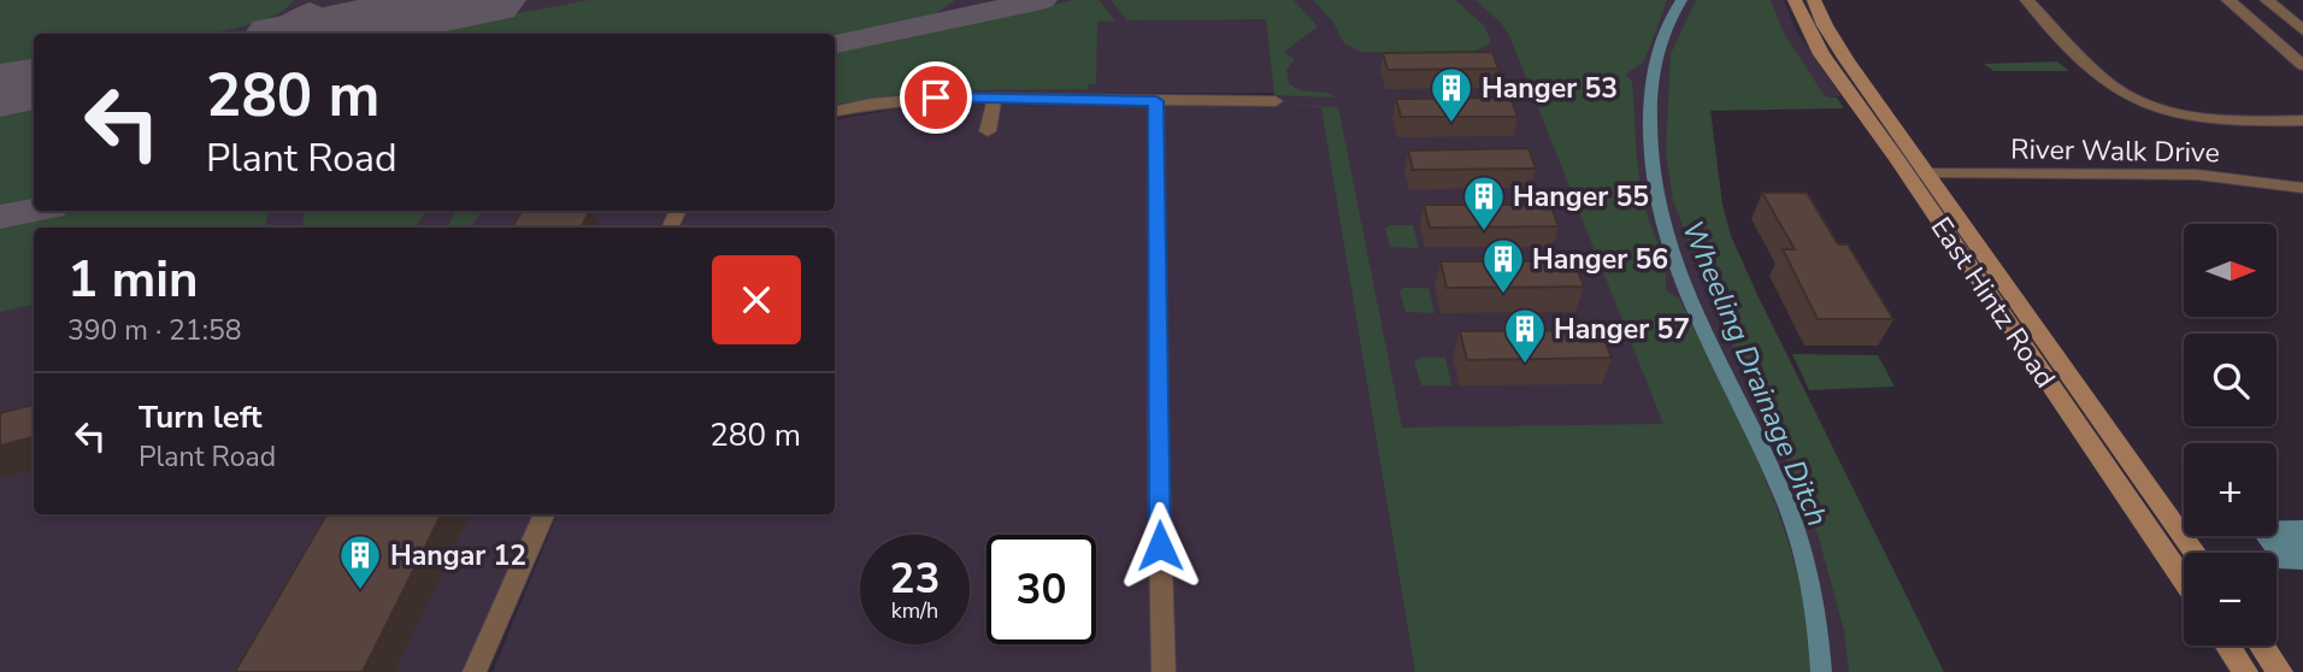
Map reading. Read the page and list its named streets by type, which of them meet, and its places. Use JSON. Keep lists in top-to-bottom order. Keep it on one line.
{"streets":{"main road":["East Hintz Road"],"street":["River Walk Drive"]},"crossings":[["River Walk Drive","East Hintz Road"]],"water":["Wheeling Drainage Ditch"],"places":{"building":["Hanger 53","Hanger 55","Hanger 56","Hanger 57","Hangar 12"]},"north":"right","page":{"turn":["280 m","Plant Road"],"map_buttons":["+","−"],"heading":["1 min","390 m · 21:58"],"list":[{"name":"Turn left","note":"Plant Road","value":"280 m"}],"speed":"23 km/h","limit":"30"}}
